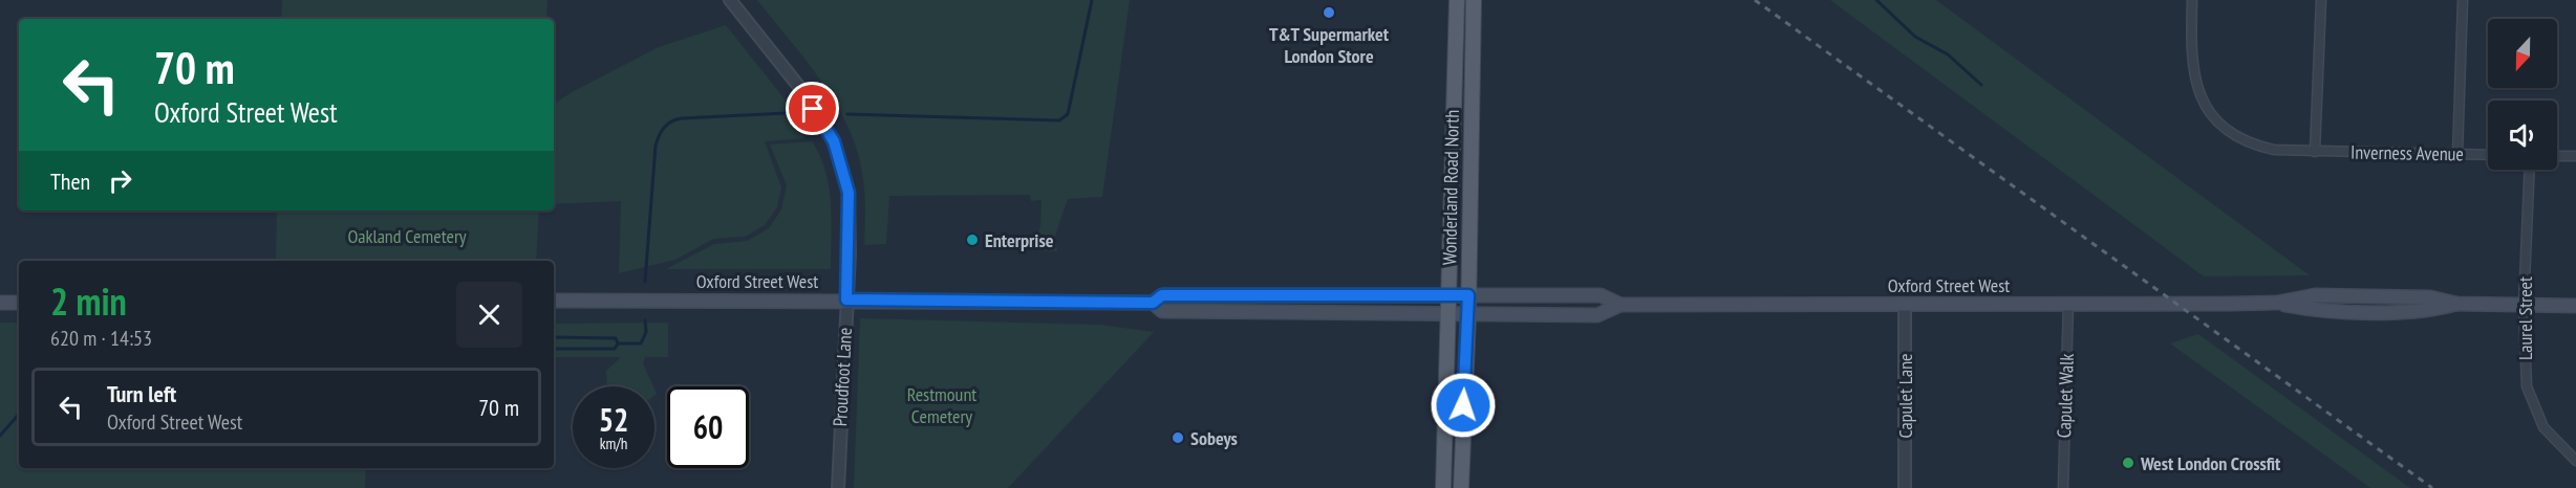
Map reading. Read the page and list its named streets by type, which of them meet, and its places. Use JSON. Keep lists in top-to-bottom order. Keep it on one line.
{"streets":{"main road":["Wonderland Road North","Oxford Street West"],"street":["Inverness Avenue","Laurel Street","Proudfoot Lane","Capulet Lane","Capulet Walk"]},"crossings":[["Wonderland Road North","Oxford Street West"],["Oxford Street West","Laurel Street"],["Oxford Street West","Proudfoot Lane"],["Oxford Street West","Capulet Lane"],["Oxford Street West","Capulet Walk"]],"parks":["Oakland Cemetery","Restmount Cemetery"],"places":["T&T Supermarket London Store","Enterprise","Sobeys","West London Crossfit"],"north":"bottom","page":{"turn":["70 m","Oxford Street West"],"then":"Then","heading":["2 min","620 m · 14:53"],"list":[{"name":"Turn left","note":"Oxford Street West","value":"70 m"}],"speed":"52 km/h","limit":"60"}}
